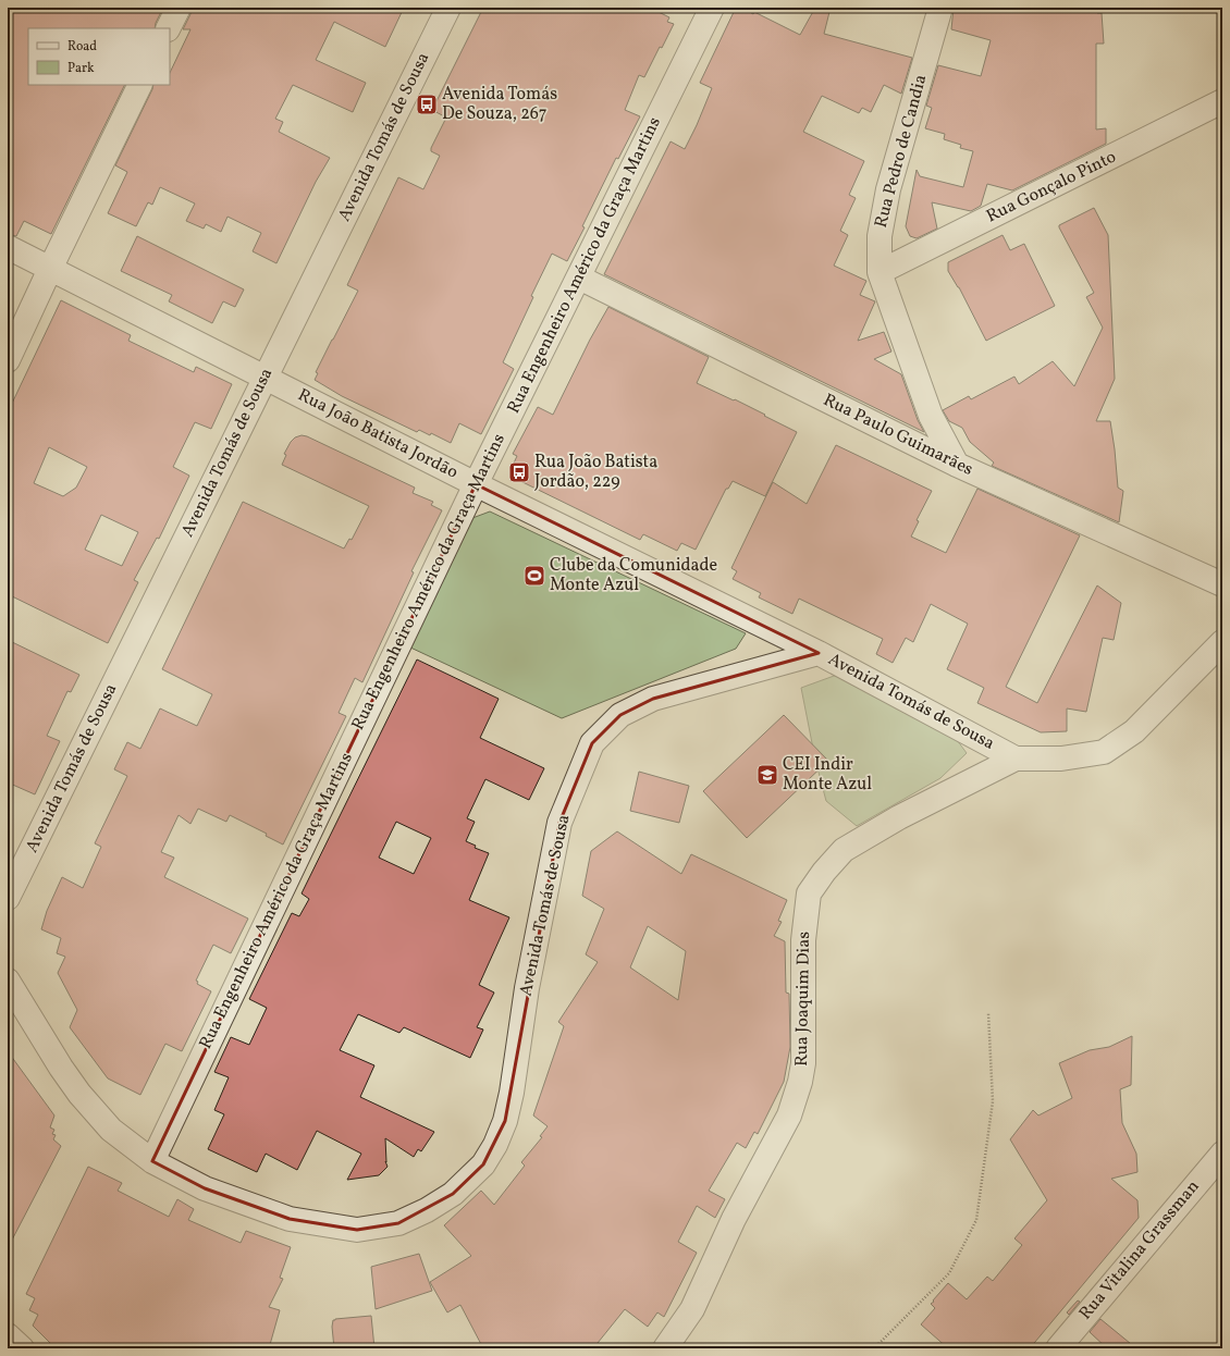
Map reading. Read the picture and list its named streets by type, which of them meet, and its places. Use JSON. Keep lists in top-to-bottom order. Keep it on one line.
{"streets":{"street":["Avenida Tomás de Sousa","Rua Pedro de Candia","Rua Gonçalo Pinto","Rua Engenheiro Américo da Graça Martins","Rua João Batista Jordão","Rua Paulo Guimarães","Rua Joaquim Dias","Rua Vitalina Grassman"]},"crossings":[["Avenida Tomás de Sousa","Rua Engenheiro Américo da Graça Martins"],["Avenida Tomás de Sousa","Rua João Batista Jordão"],["Avenida Tomás de Sousa","Rua Joaquim Dias"],["Rua Pedro de Candia","Rua Gonçalo Pinto"],["Rua Pedro de Candia","Rua Paulo Guimarães"],["Rua Engenheiro Américo da Graça Martins","Rua João Batista Jordão"],["Rua Engenheiro Américo da Graça Martins","Rua Paulo Guimarães"]],"places":{"bus stop":["Avenida Tomás De Souza, 267","Rua João Batista Jordão, 229"],"sports":["Clube da Comunidade Monte Azul"],"school or university":["CEI Indir Monte Azul"]},"legend":["Road","Park"]}
